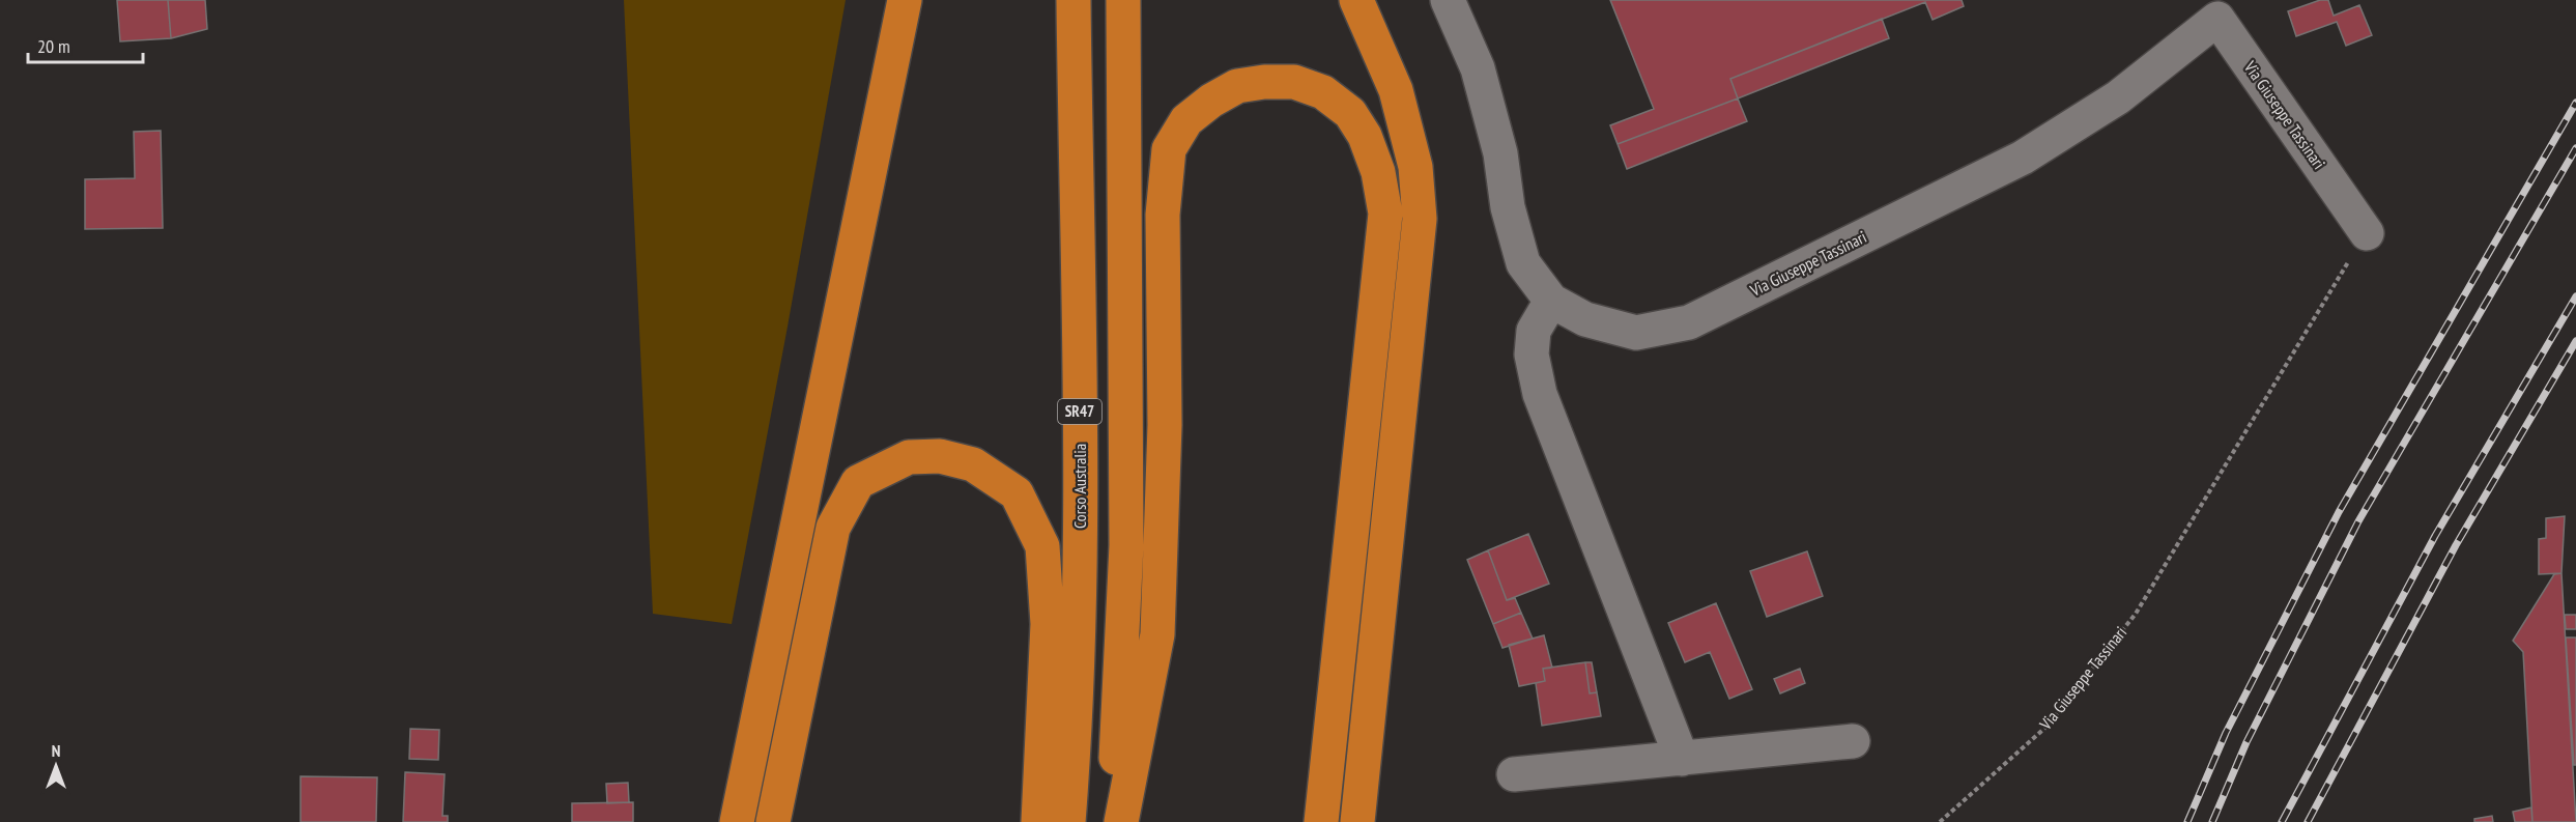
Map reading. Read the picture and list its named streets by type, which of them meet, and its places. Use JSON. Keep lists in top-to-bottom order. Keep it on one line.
{"streets":{"highway":["SR47","Corso Australia"],"street":["Via Giuseppe Tassinari"]},"scale_bar":"20 m","north":"top"}
